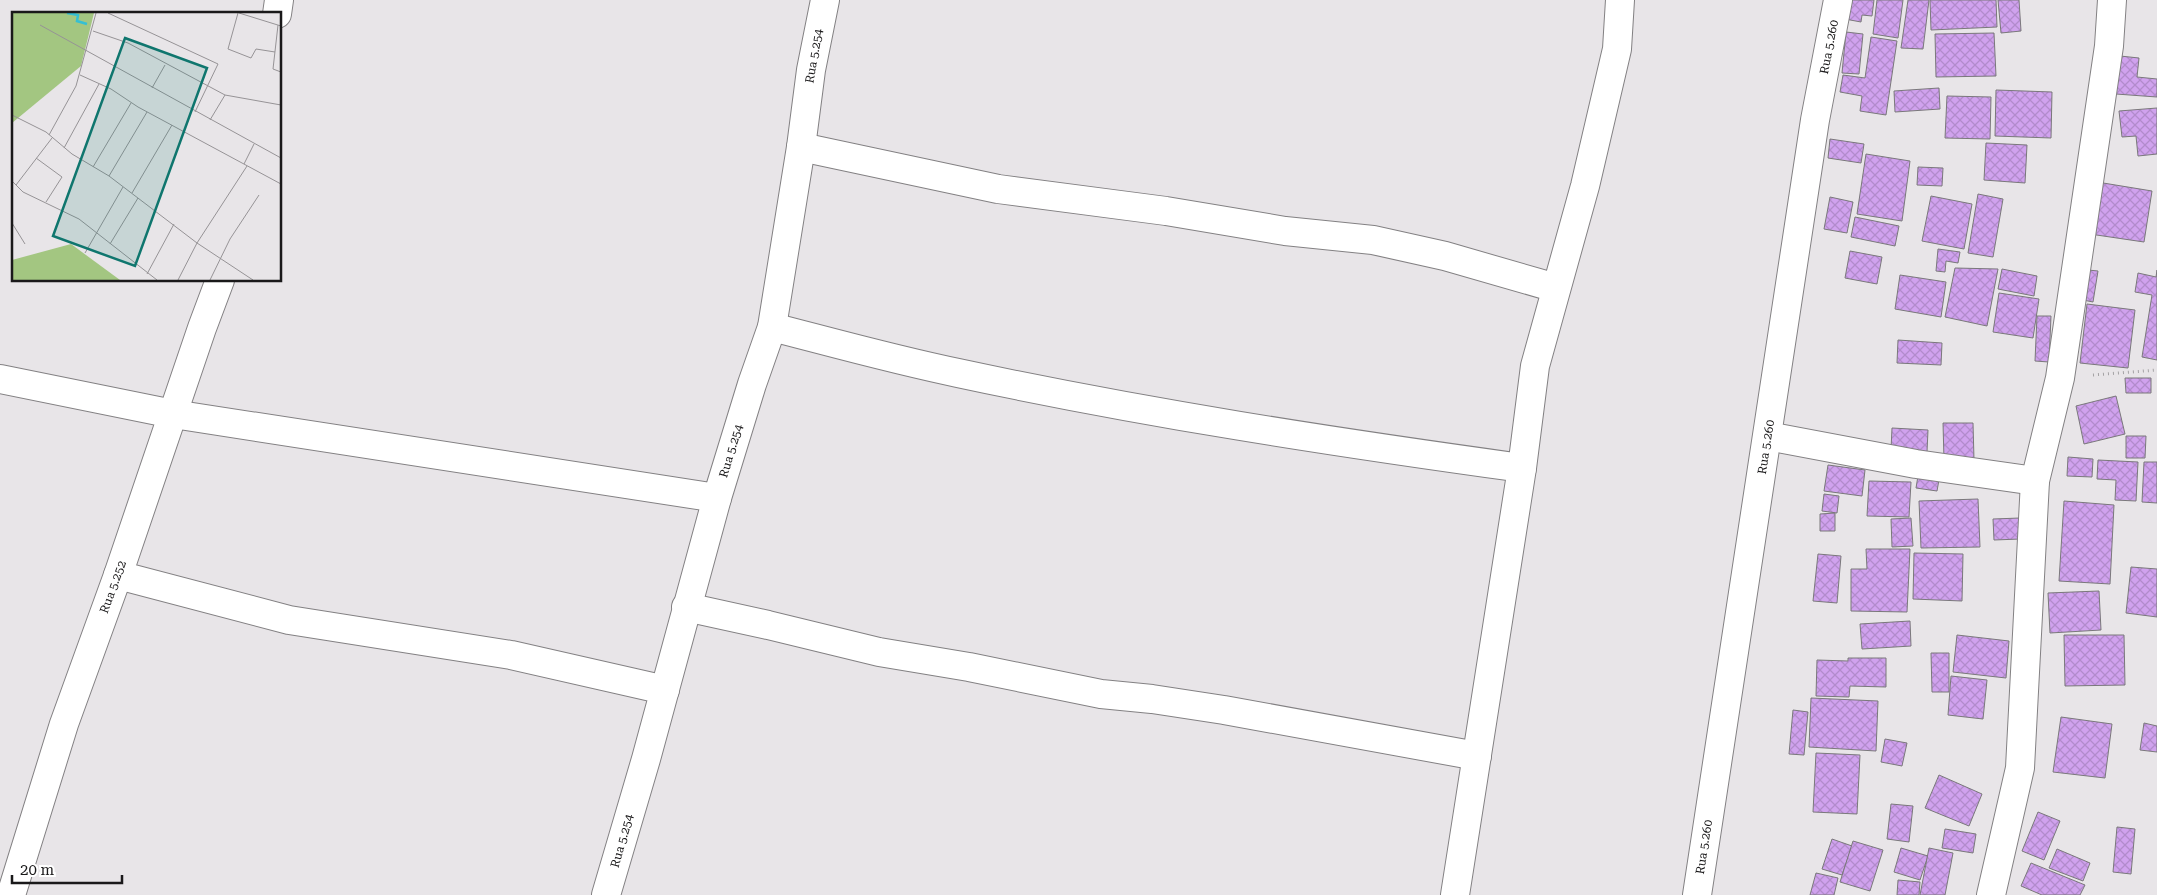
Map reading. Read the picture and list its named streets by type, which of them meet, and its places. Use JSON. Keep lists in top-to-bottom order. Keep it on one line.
{"streets":{"street":["Rua 5.260","Rua 5.254","Rua 5.252"]},"scale_bar":"20 m"}
